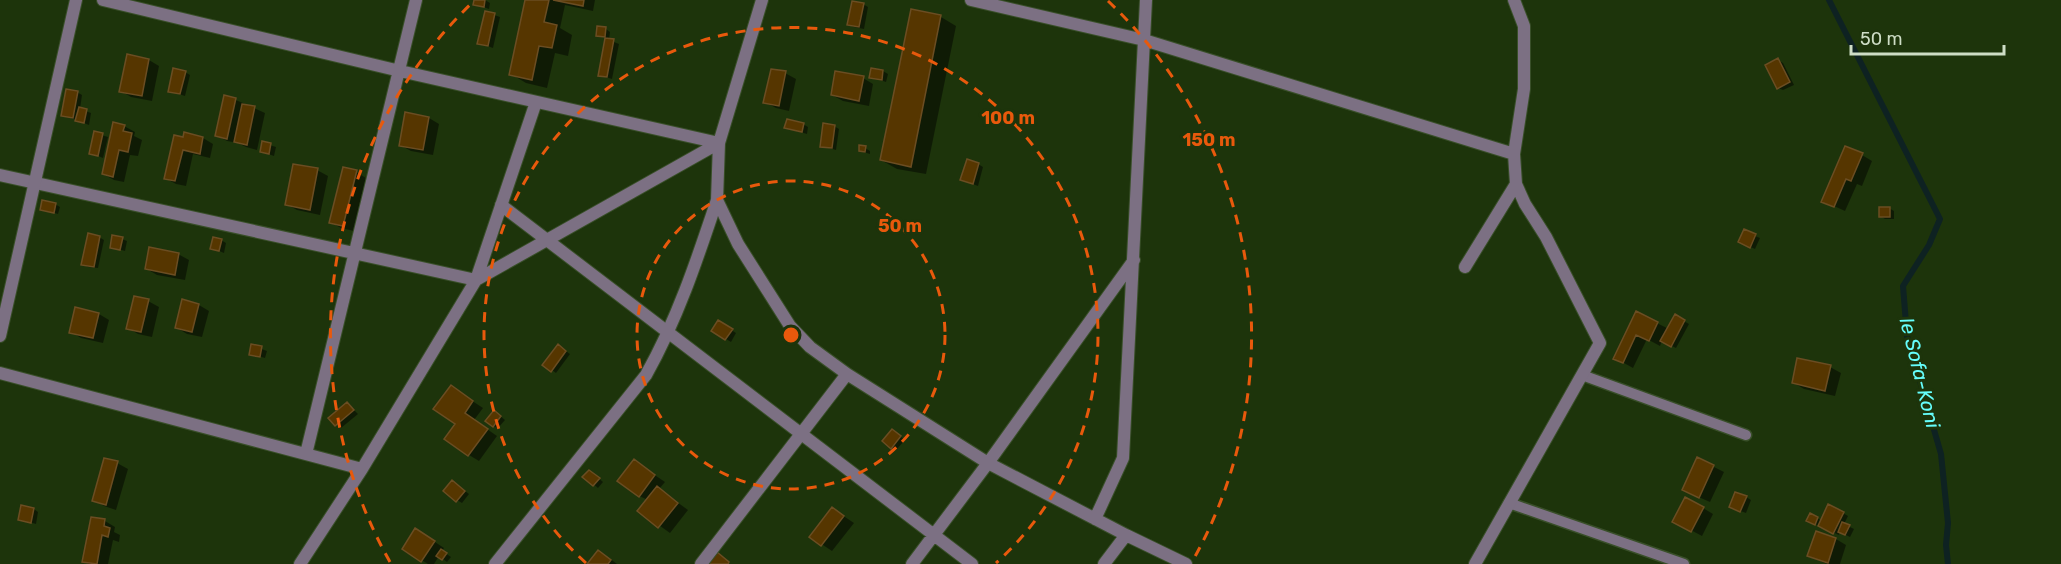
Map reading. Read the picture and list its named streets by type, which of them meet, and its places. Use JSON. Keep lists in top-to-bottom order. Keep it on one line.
{"water":["le Sofa-Koni"],"scale_bar":"50 m","rings":["100 m","150 m","50 m"]}
